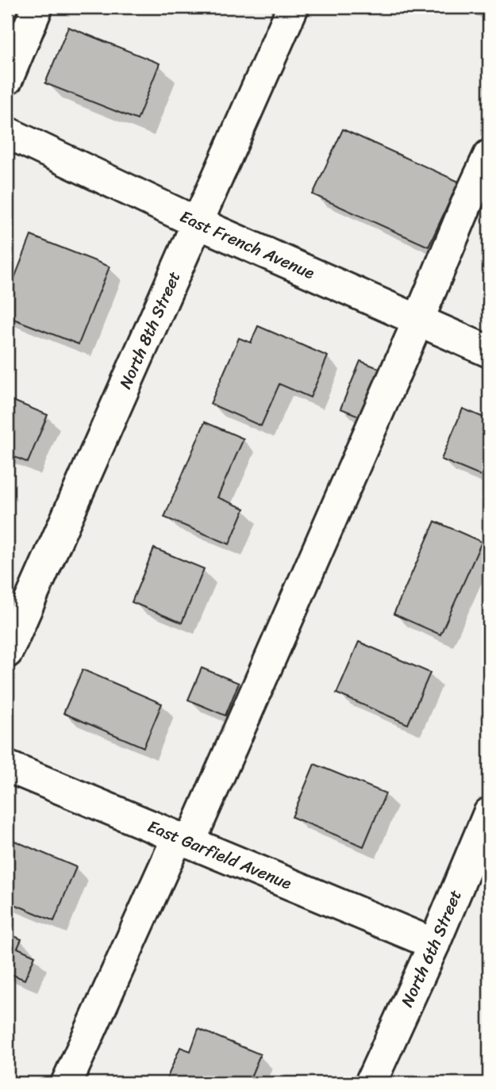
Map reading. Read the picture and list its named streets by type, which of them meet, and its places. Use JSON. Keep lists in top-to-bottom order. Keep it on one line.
{"streets":{"street":["East French Avenue","North 8th Street","East Garfield Avenue","North 6th Street"]},"crossings":[["East French Avenue","North 8th Street"],["East Garfield Avenue","North 6th Street"]]}
